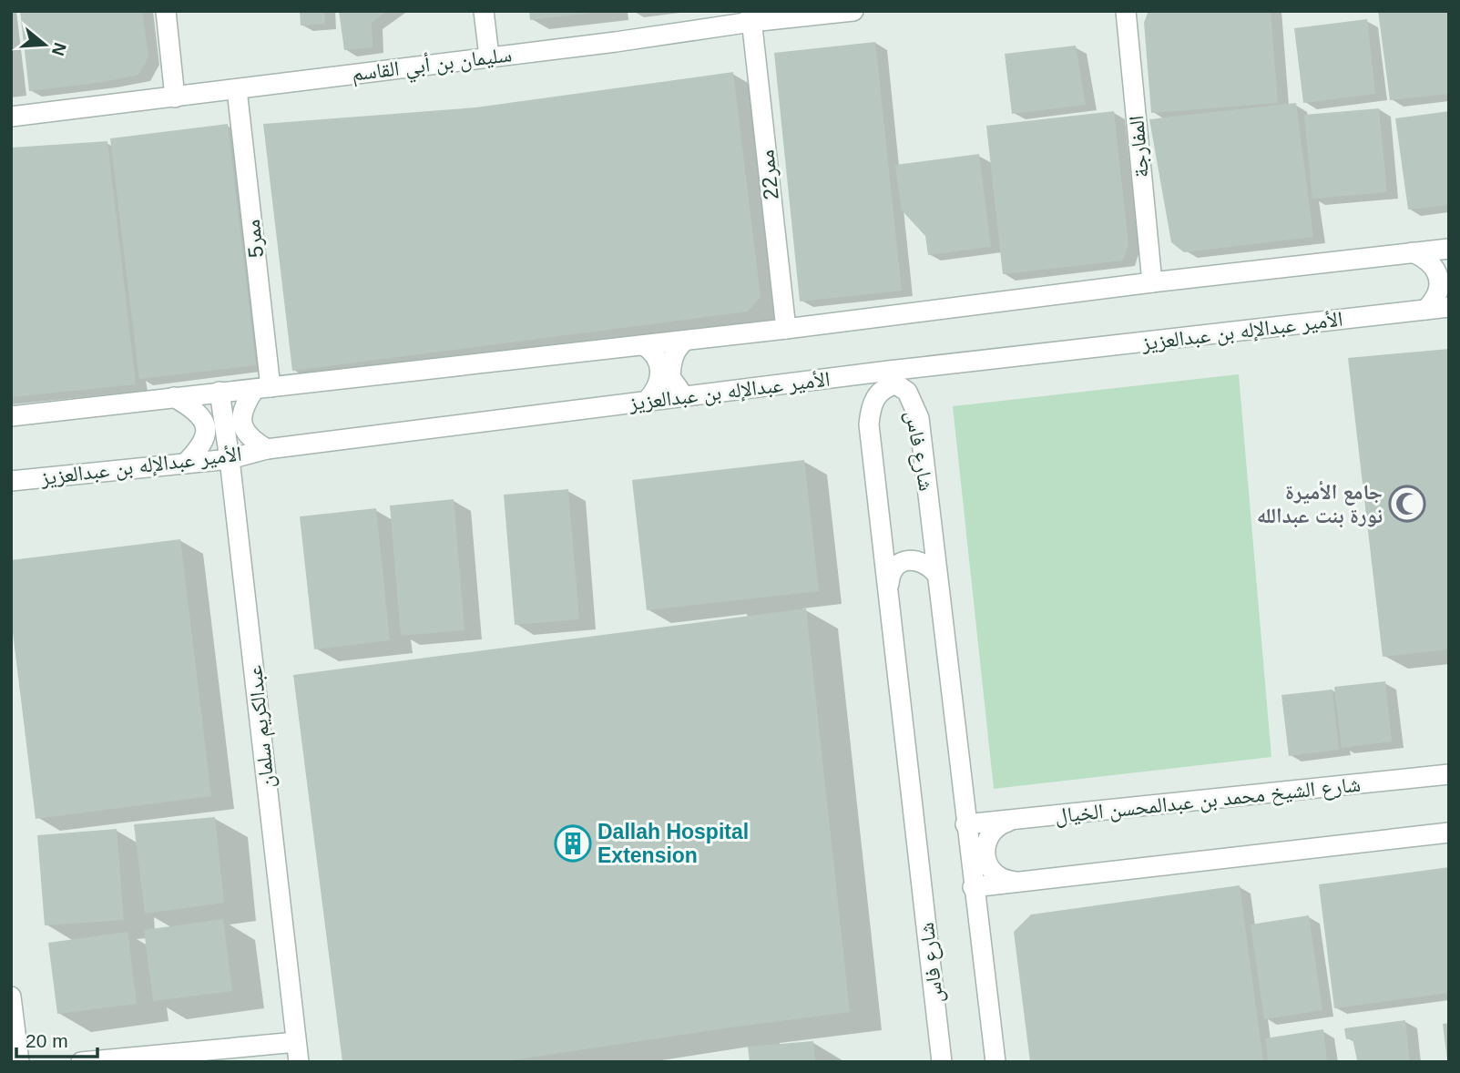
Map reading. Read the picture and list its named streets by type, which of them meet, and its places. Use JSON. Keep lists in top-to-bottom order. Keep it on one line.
{"streets":{"street":["سليمان بن أبي القاسم","المفارجة","ممر22","ممر5","الأمير عبدالإله بن عبدالعزيز","شارع فاس","عبدالكريم سلمان","شارع الشيخ محمد بن عبدالمحسن الخيال"]},"crossings":[["سليمان بن أبي القاسم","ممر22"],["سليمان بن أبي القاسم","ممر5"],["الأمير عبدالإله بن عبدالعزيز","عبدالكريم سلمان"],["شارع فاس","شارع الشيخ محمد بن عبدالمحسن الخيال"]],"places":{"mosque":["جامع الأميرة نورة بنت عبدالله"],"building":["Dallah Hospital Extension"]},"scale_bar":"20 m","north":"right"}
